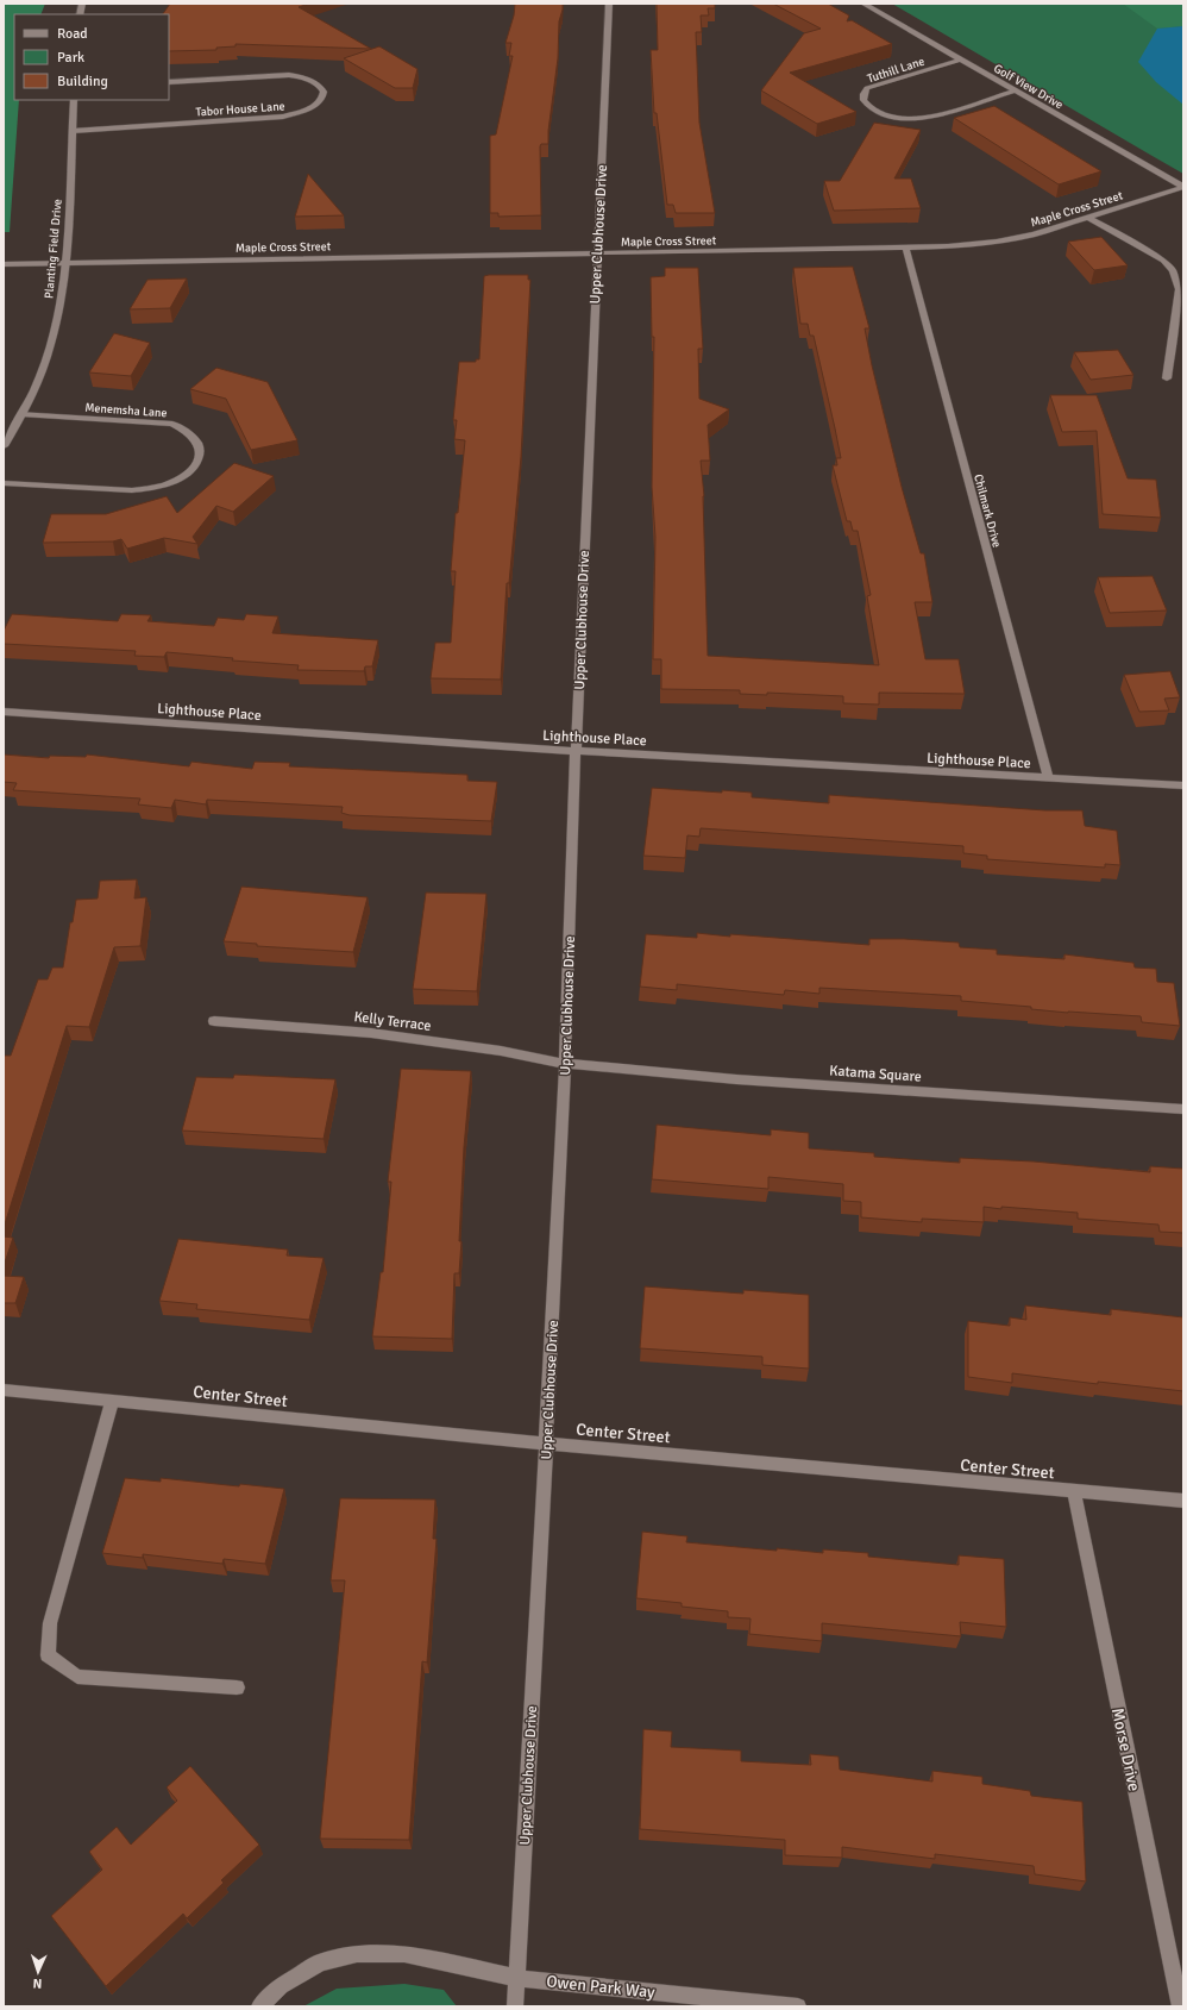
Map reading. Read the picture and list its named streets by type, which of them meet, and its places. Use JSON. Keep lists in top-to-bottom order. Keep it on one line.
{"streets":{"street":["Tuthill Lane","Golf View Drive","Tabor House Lane","Maple Cross Street","Upper Clubhouse Drive","Planting Field Drive","Menemsha Lane","Chilmark Drive","Lighthouse Place","Kelly Terrace","Katama Square","Center Street","Morse Drive","Owen Park Way"]},"crossings":[["Tuthill Lane","Golf View Drive"],["Golf View Drive","Maple Cross Street"],["Tabor House Lane","Planting Field Drive"],["Maple Cross Street","Upper Clubhouse Drive"],["Maple Cross Street","Planting Field Drive"],["Maple Cross Street","Chilmark Drive"],["Upper Clubhouse Drive","Lighthouse Place"],["Upper Clubhouse Drive","Kelly Terrace"],["Upper Clubhouse Drive","Katama Square"],["Upper Clubhouse Drive","Center Street"],["Upper Clubhouse Drive","Owen Park Way"],["Planting Field Drive","Menemsha Lane"],["Chilmark Drive","Lighthouse Place"],["Kelly Terrace","Katama Square"],["Center Street","Morse Drive"]],"legend":["Road","Park","Building"],"north":"bottom"}
